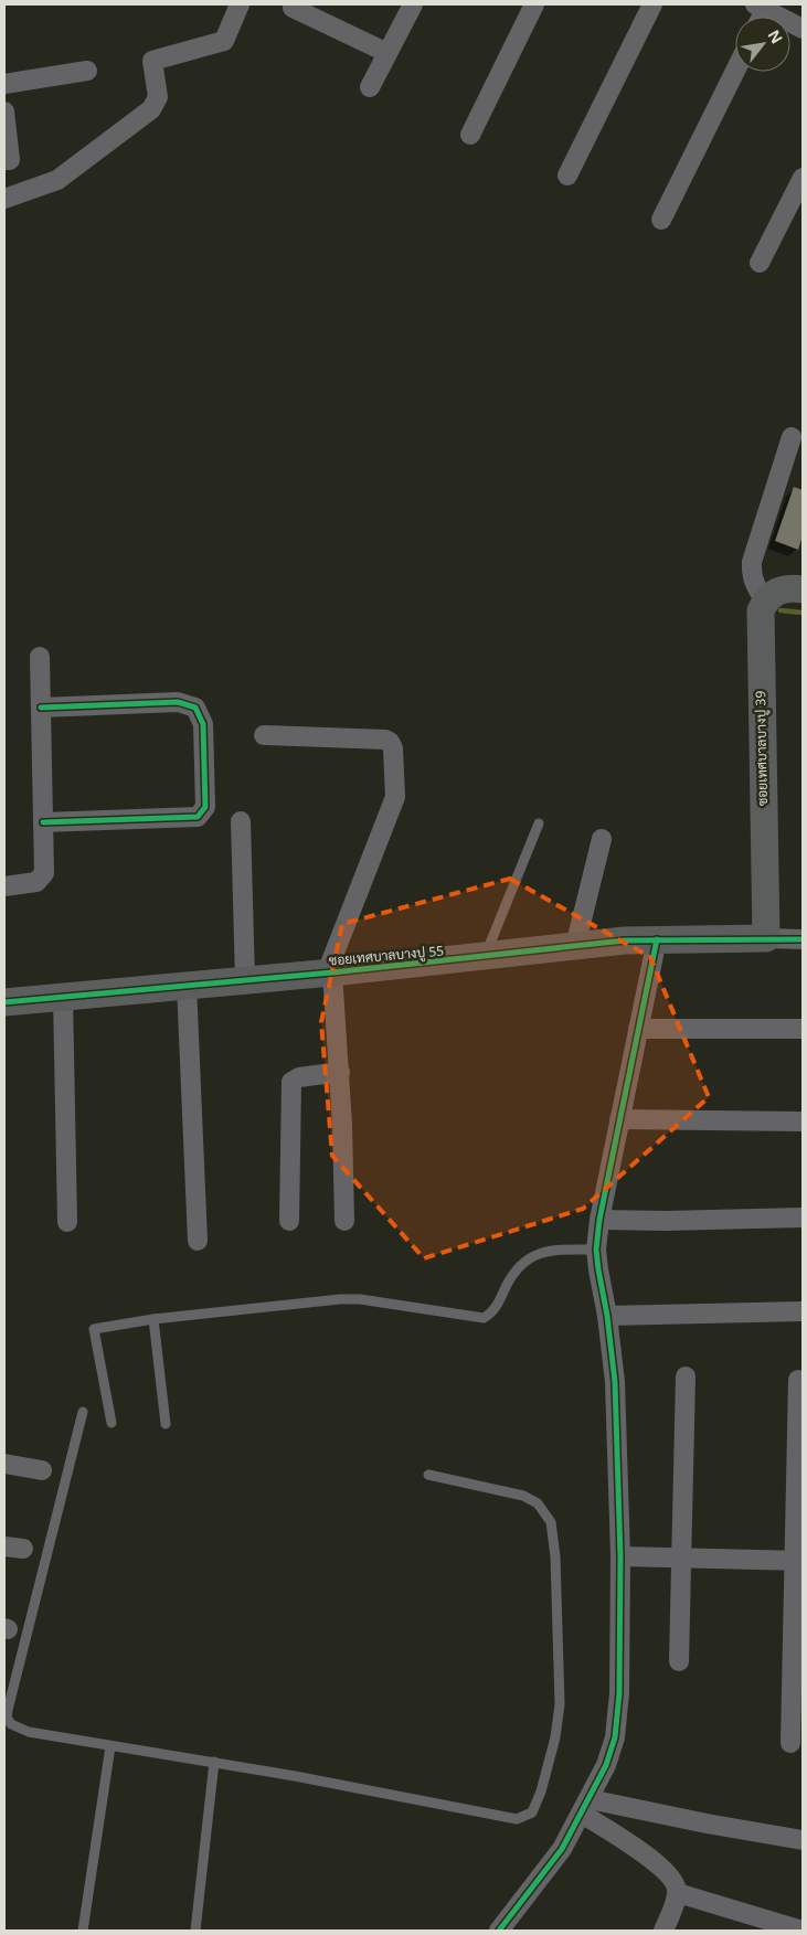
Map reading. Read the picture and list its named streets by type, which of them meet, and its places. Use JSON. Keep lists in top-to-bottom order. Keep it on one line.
{"streets":{"street":["ซอยเทศบาลบางปู 39","ซอยเทศบาลบางปู 55"]},"crossings":[["ซอยเทศบาลบางปู 39","ซอยเทศบาลบางปู 55"]],"north":"top right"}
